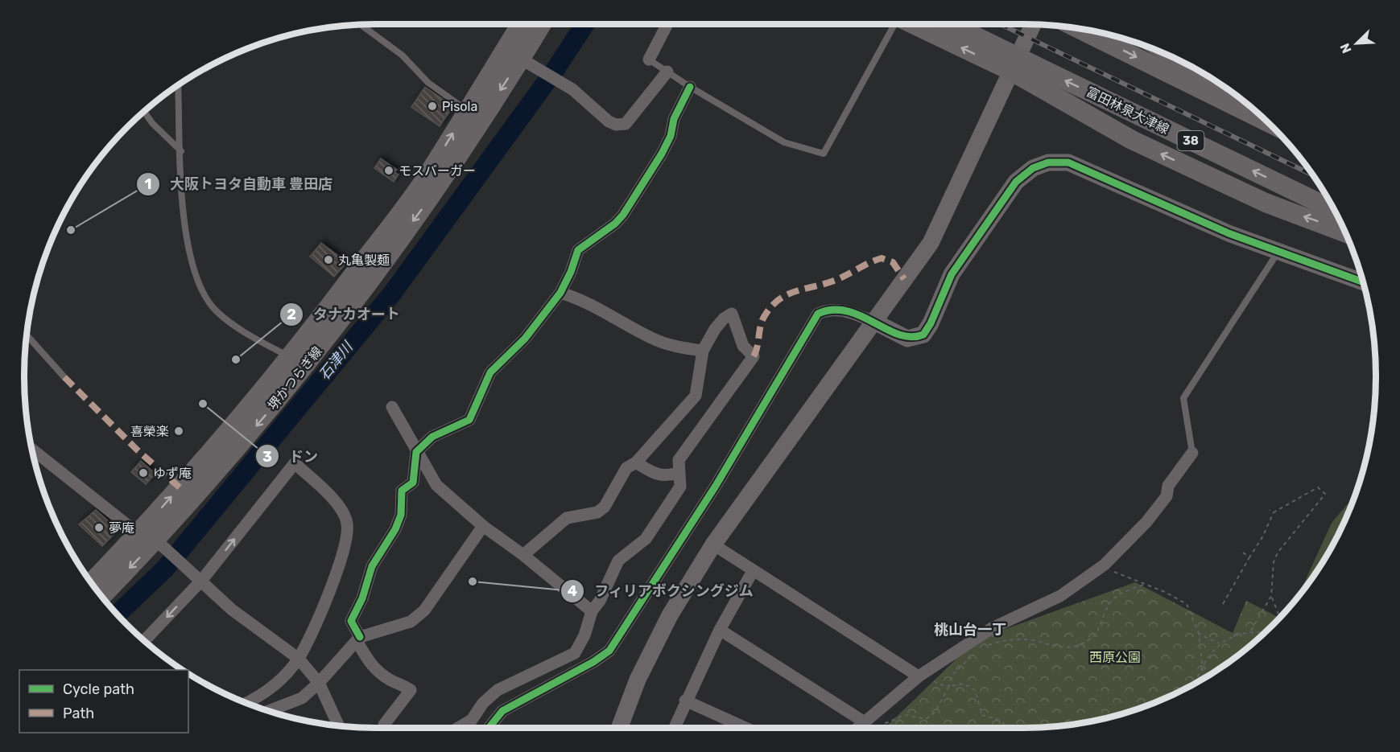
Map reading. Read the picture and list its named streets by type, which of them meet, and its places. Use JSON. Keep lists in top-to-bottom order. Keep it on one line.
{"streets":{"main road":["富田林泉大津線","38","堺かつらぎ線"]},"districts":["桃山台一丁"],"water":["石津川"],"parks":["西原公園"],"places":["Pisola","モスバーガー","大阪トヨタ自動車 豊田店","丸亀製麺","タナカオート","ドン","喜榮楽","ゆず庵","夢庵","フィリアボクシングジム"],"legend":["Cycle path","Path"],"north":"bottom left"}
